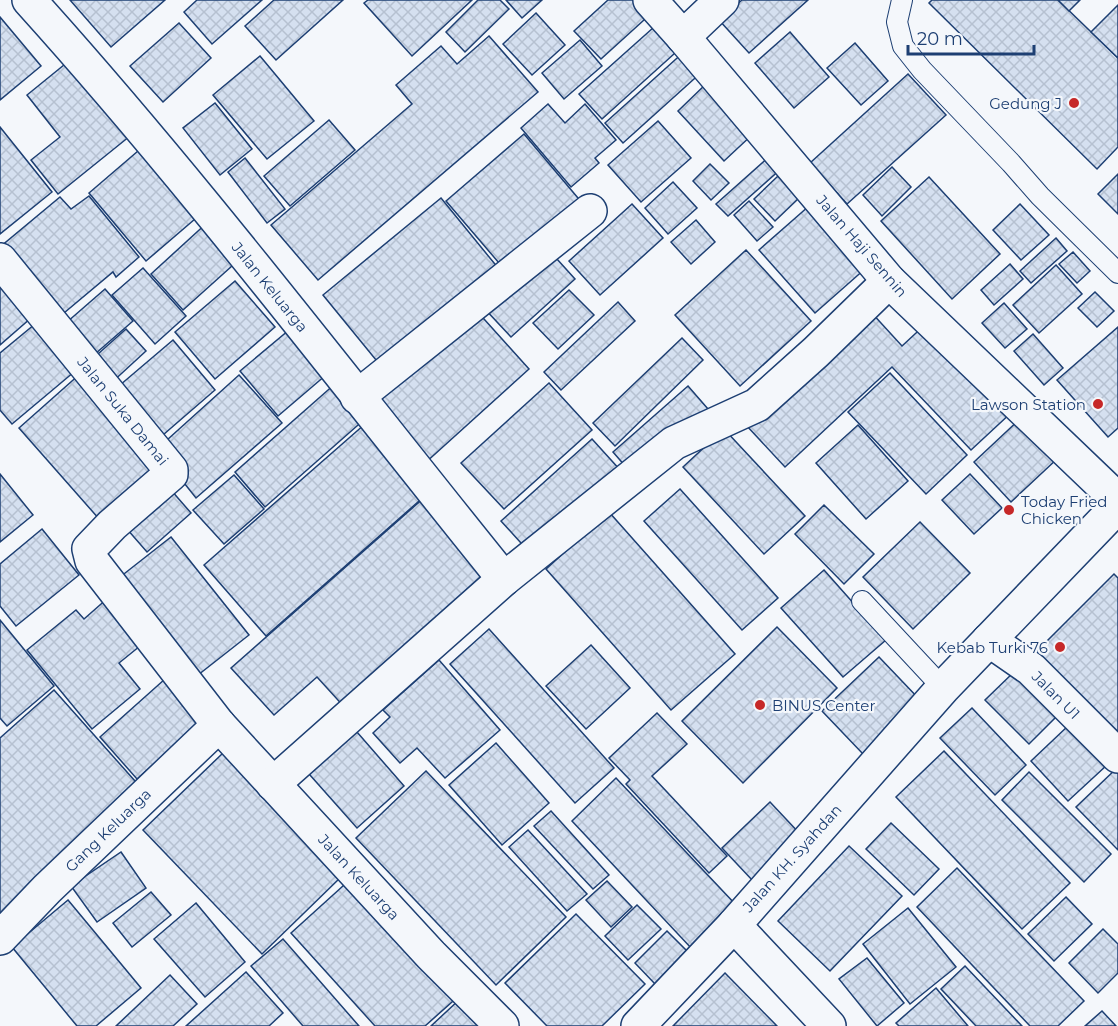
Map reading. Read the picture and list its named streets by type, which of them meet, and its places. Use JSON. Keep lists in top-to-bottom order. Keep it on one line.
{"streets":{"street":["Jalan Haji Sennin","Jalan Keluarga","Jalan Suka Damai","Jalan U1","Gang Keluarga","Jalan KH. Syahdan"]},"crossings":[["Jalan Keluarga","Jalan Suka Damai"],["Jalan Keluarga","Gang Keluarga"],["Jalan Suka Damai","Gang Keluarga"],["Jalan U1","Jalan KH. Syahdan"]],"places":["Gedung J","Lawson Station","Today Fried Chicken","Kebab Turki 76","BINUS Center"],"scale_bar":"20 m"}
